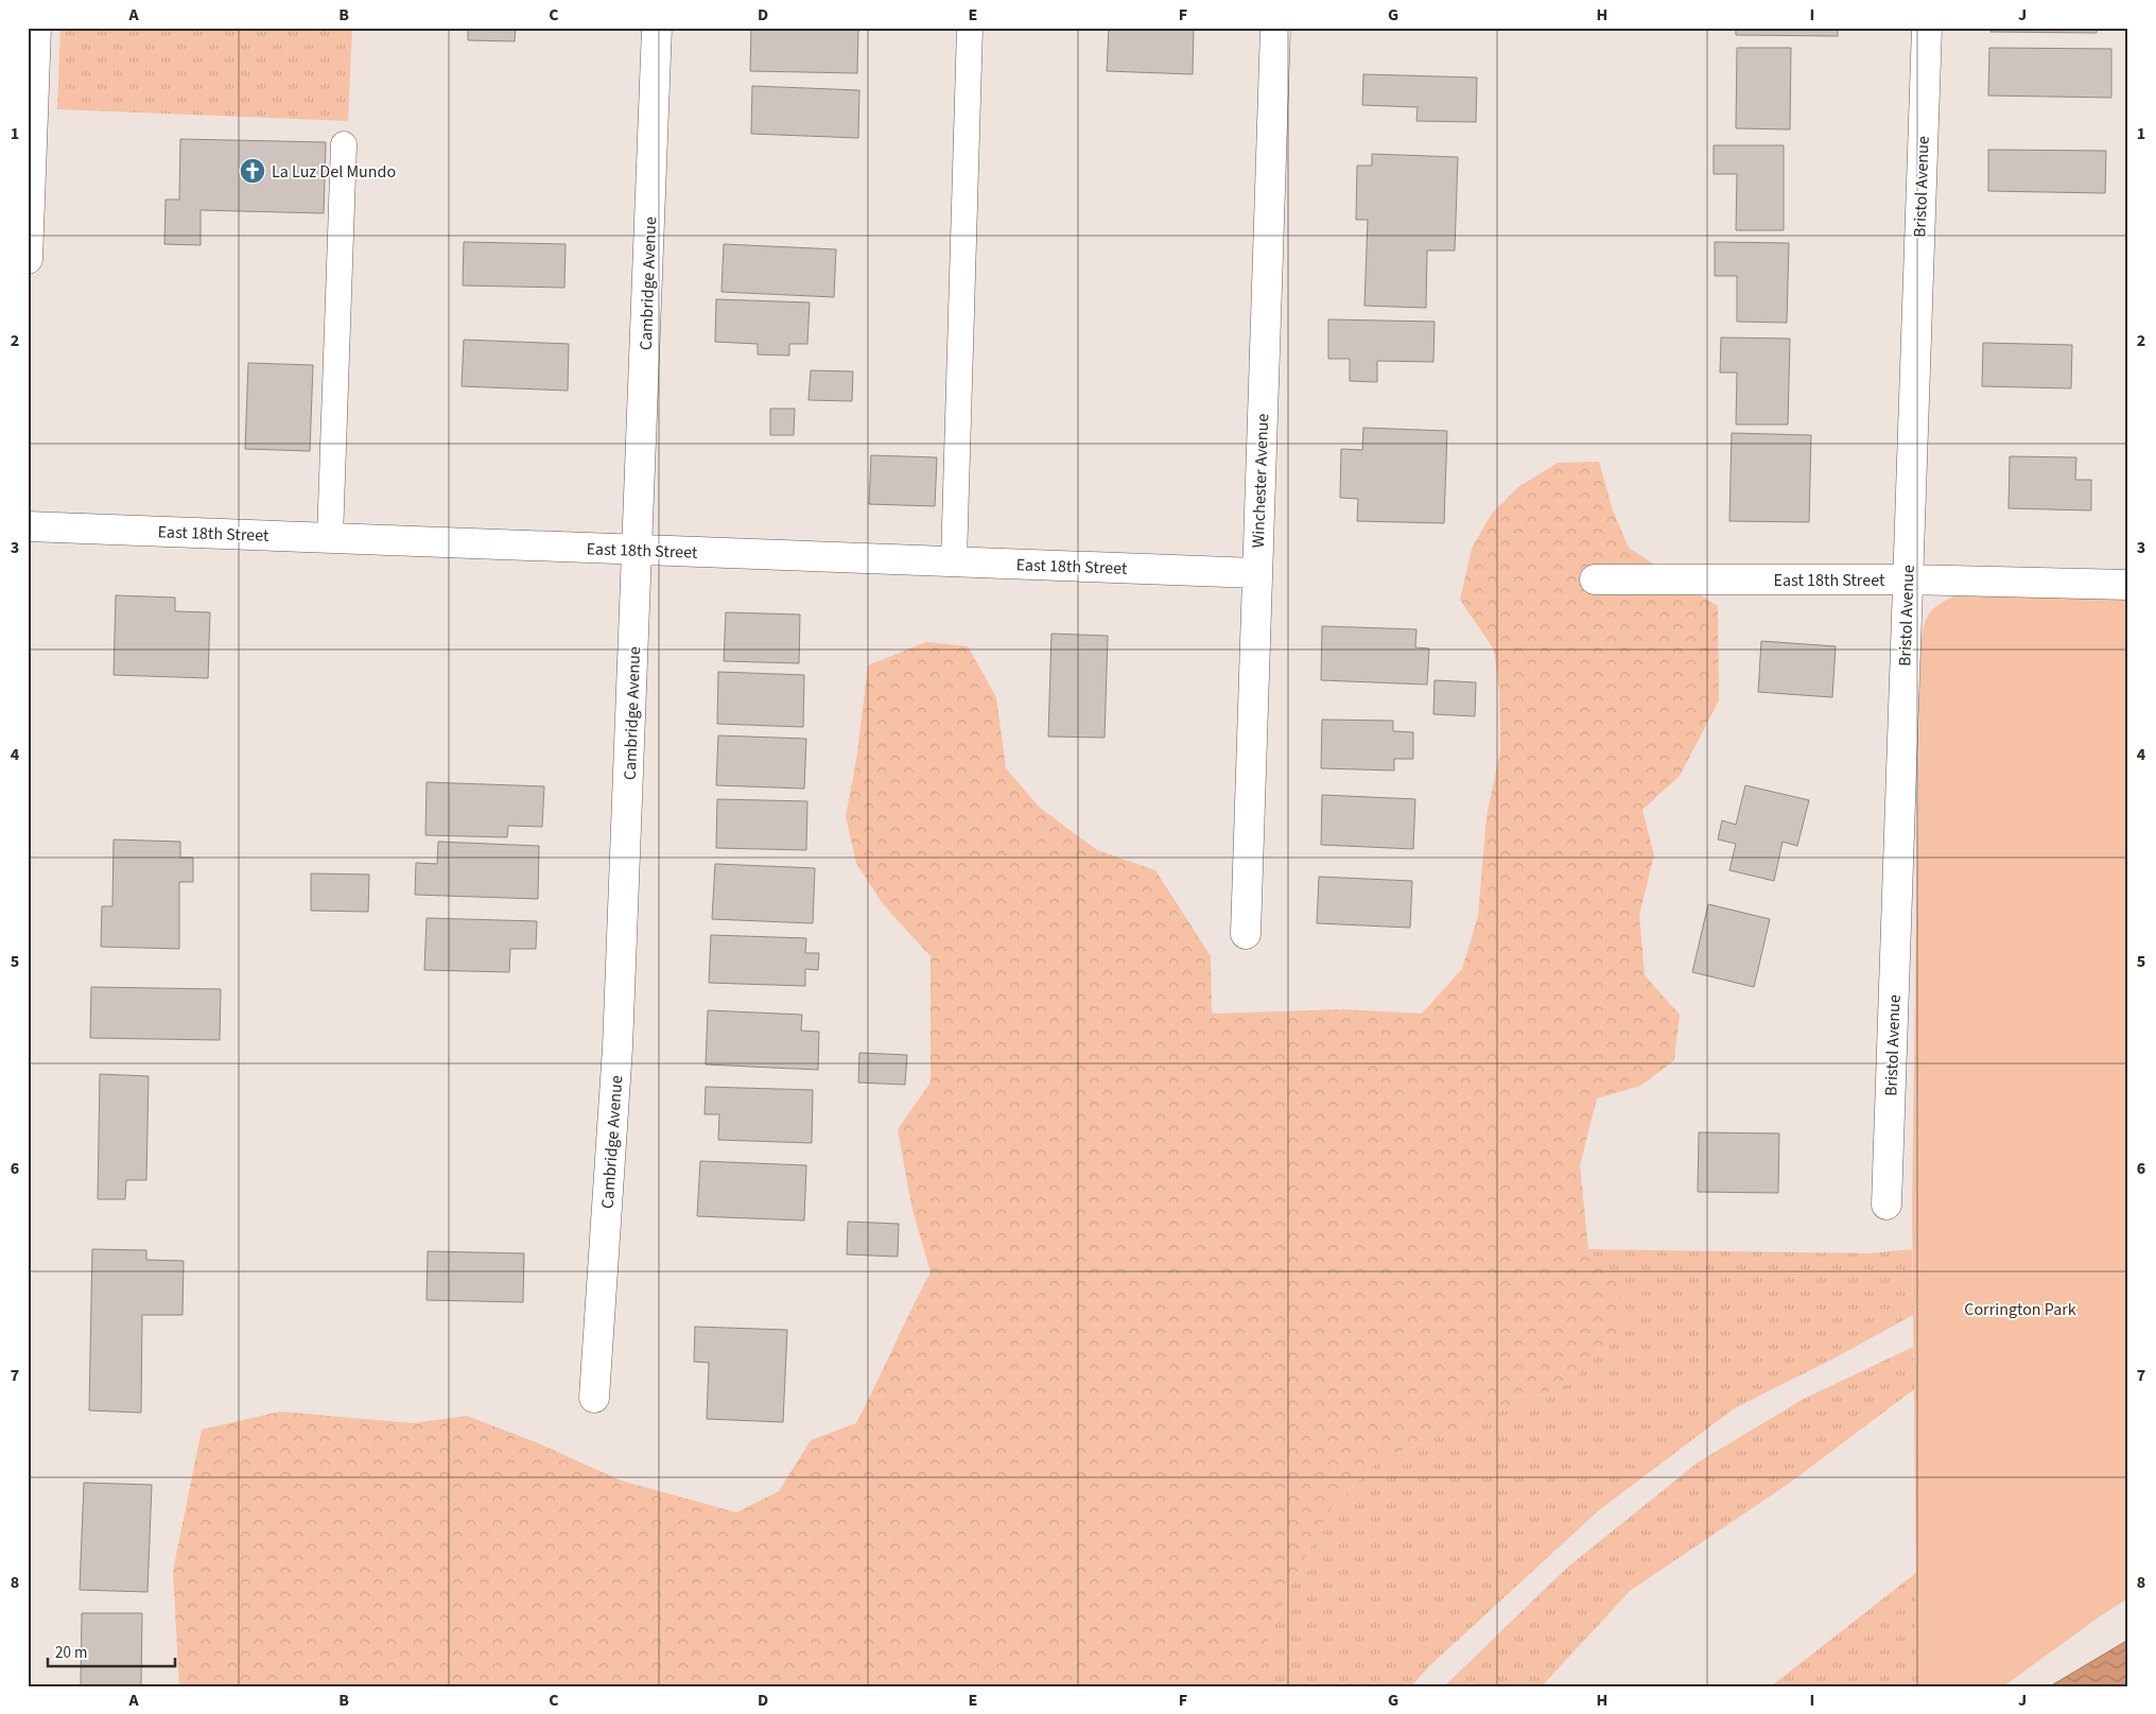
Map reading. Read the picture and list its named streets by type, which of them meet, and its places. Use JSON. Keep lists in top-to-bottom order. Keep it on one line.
{"streets":{"street":["Bristol Avenue","Cambridge Avenue","Winchester Avenue","East 18th Street"]},"crossings":[["Bristol Avenue","East 18th Street"],["Cambridge Avenue","East 18th Street"],["Winchester Avenue","East 18th Street"]],"parks":["Corrington Park"],"places":{"church":["La Luz Del Mundo"]},"scale_bar":"20 m","grid":{"columns":["A","B","C","D","E","F","G","H","I","J"],"rows":["1","2","3","4","5","6","7","8"]}}
